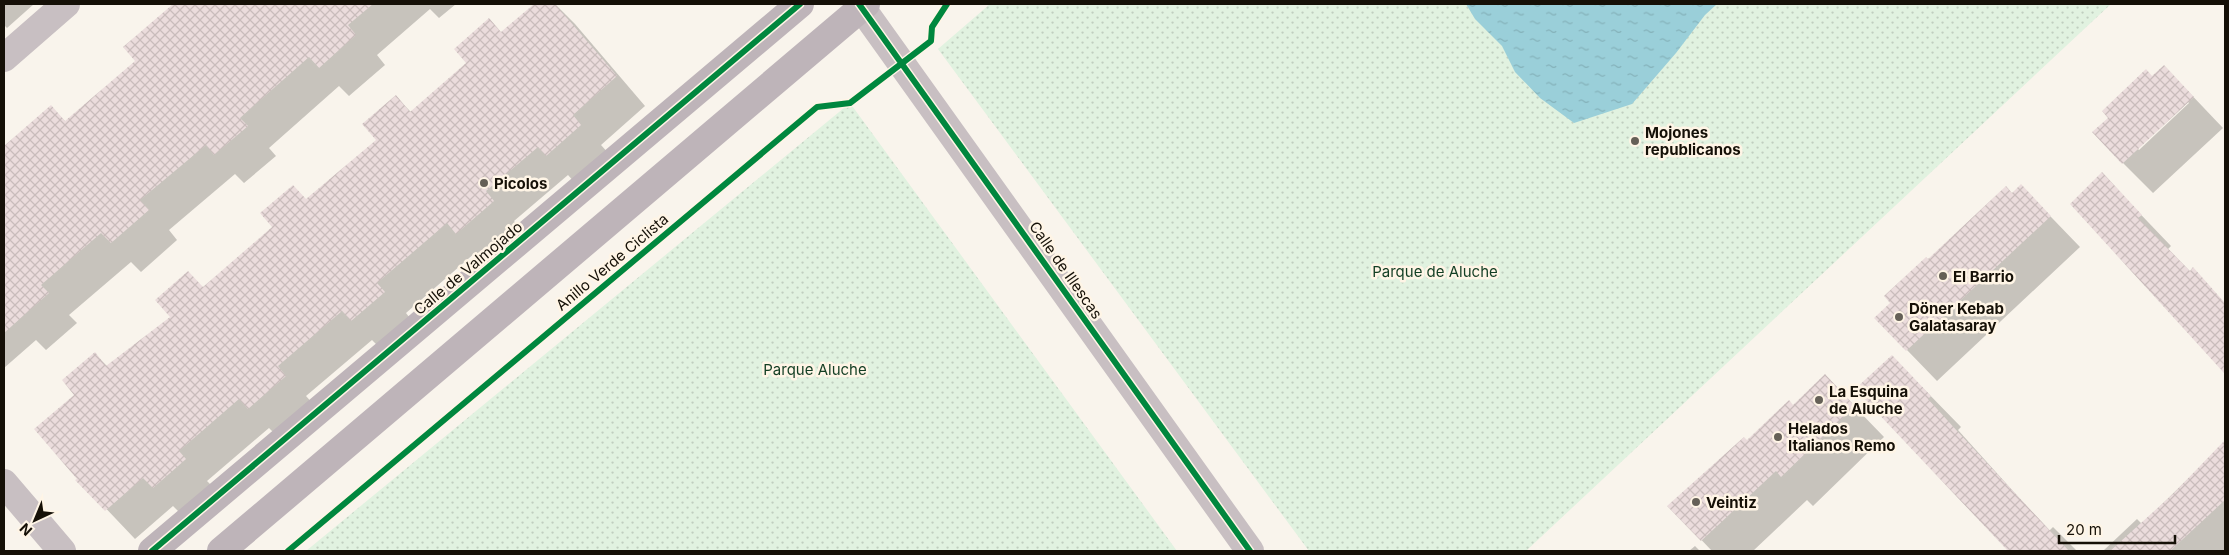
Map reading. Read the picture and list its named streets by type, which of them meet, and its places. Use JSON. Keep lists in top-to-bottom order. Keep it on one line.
{"streets":{"street":["Calle de Valmojado","Calle de Illescas"],"cycle path":["Anillo Verde Ciclista"]},"parks":["Parque de Aluche","Parque Aluche"],"places":["Mojones republicanos","Picolos","El Barrio","Döner Kebab Galatasaray","La Esquina de Aluche","Helados Italianos Remo","Veintiz"],"scale_bar":"20 m","north":"bottom left"}
